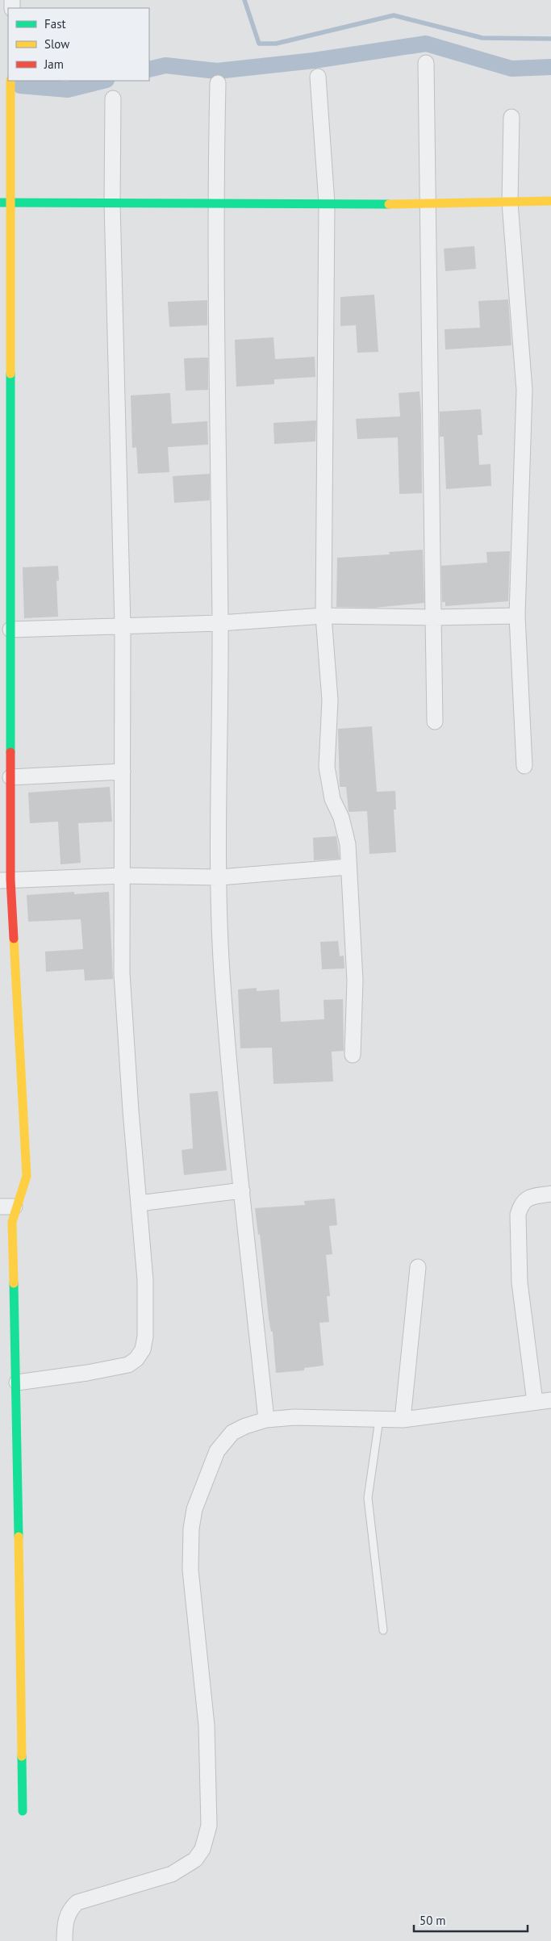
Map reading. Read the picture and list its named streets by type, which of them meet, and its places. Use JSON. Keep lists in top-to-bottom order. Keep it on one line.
{"legend":["Fast","Slow","Jam"],"scale_bar":"50 m"}
